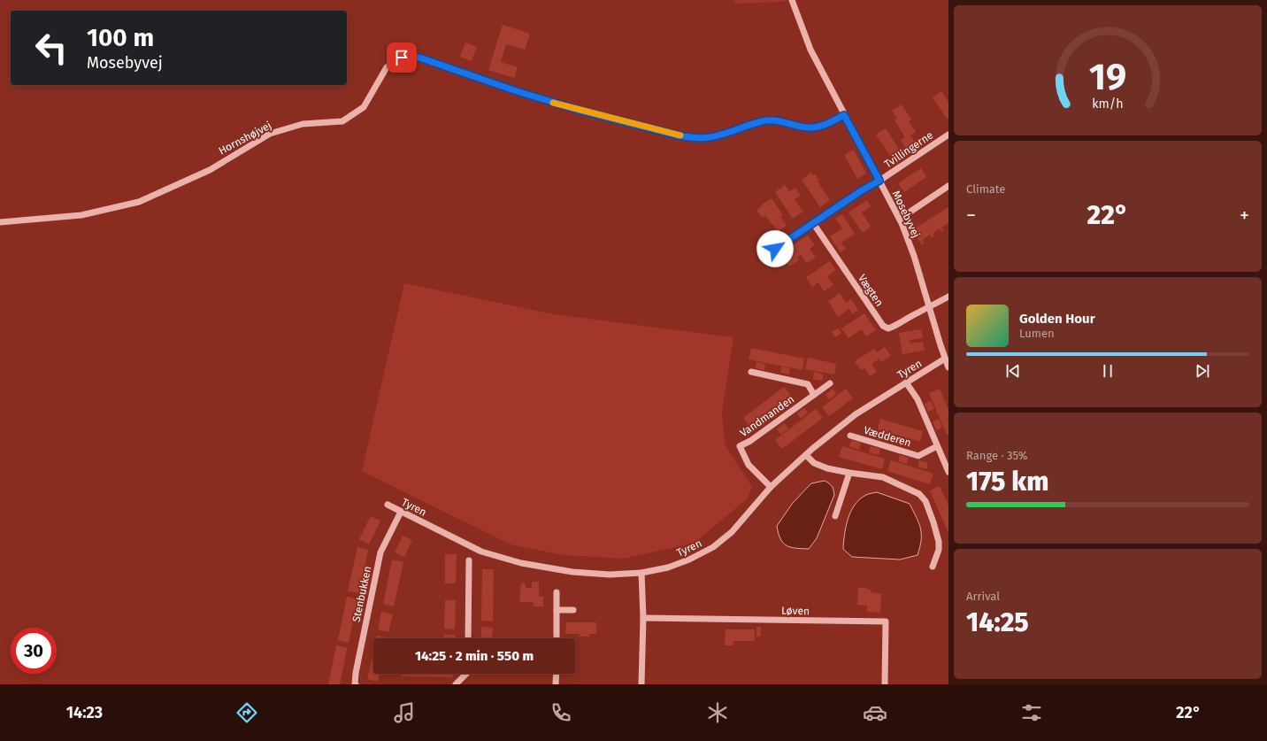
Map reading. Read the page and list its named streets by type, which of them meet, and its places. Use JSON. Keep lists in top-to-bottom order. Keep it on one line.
{"streets":{"street":["Hornshøjvej","Tvillingerne","Mosebyvej","Vægten","Tyren","Vandmanden","Vædderen","Stenbukken","Løven"]},"crossings":[["Hornshøjvej","Mosebyvej"],["Tvillingerne","Mosebyvej"],["Mosebyvej","Vægten"],["Mosebyvej","Tyren"],["Tyren","Vandmanden"],["Tyren","Stenbukken"]],"page":{"turn":["100 m","Mosebyvej"],"tile":["Climate",["Range · 35%","175 km"],["Arrival","14:25"]],"heat":["−","22°","+"],"song":["Golden Hour","Lumen"],"limit":"30","trip":"14:25 · 2 min · 550 m","tabs":["14:23","22°"],"gauge":["19","km/h"]}}
